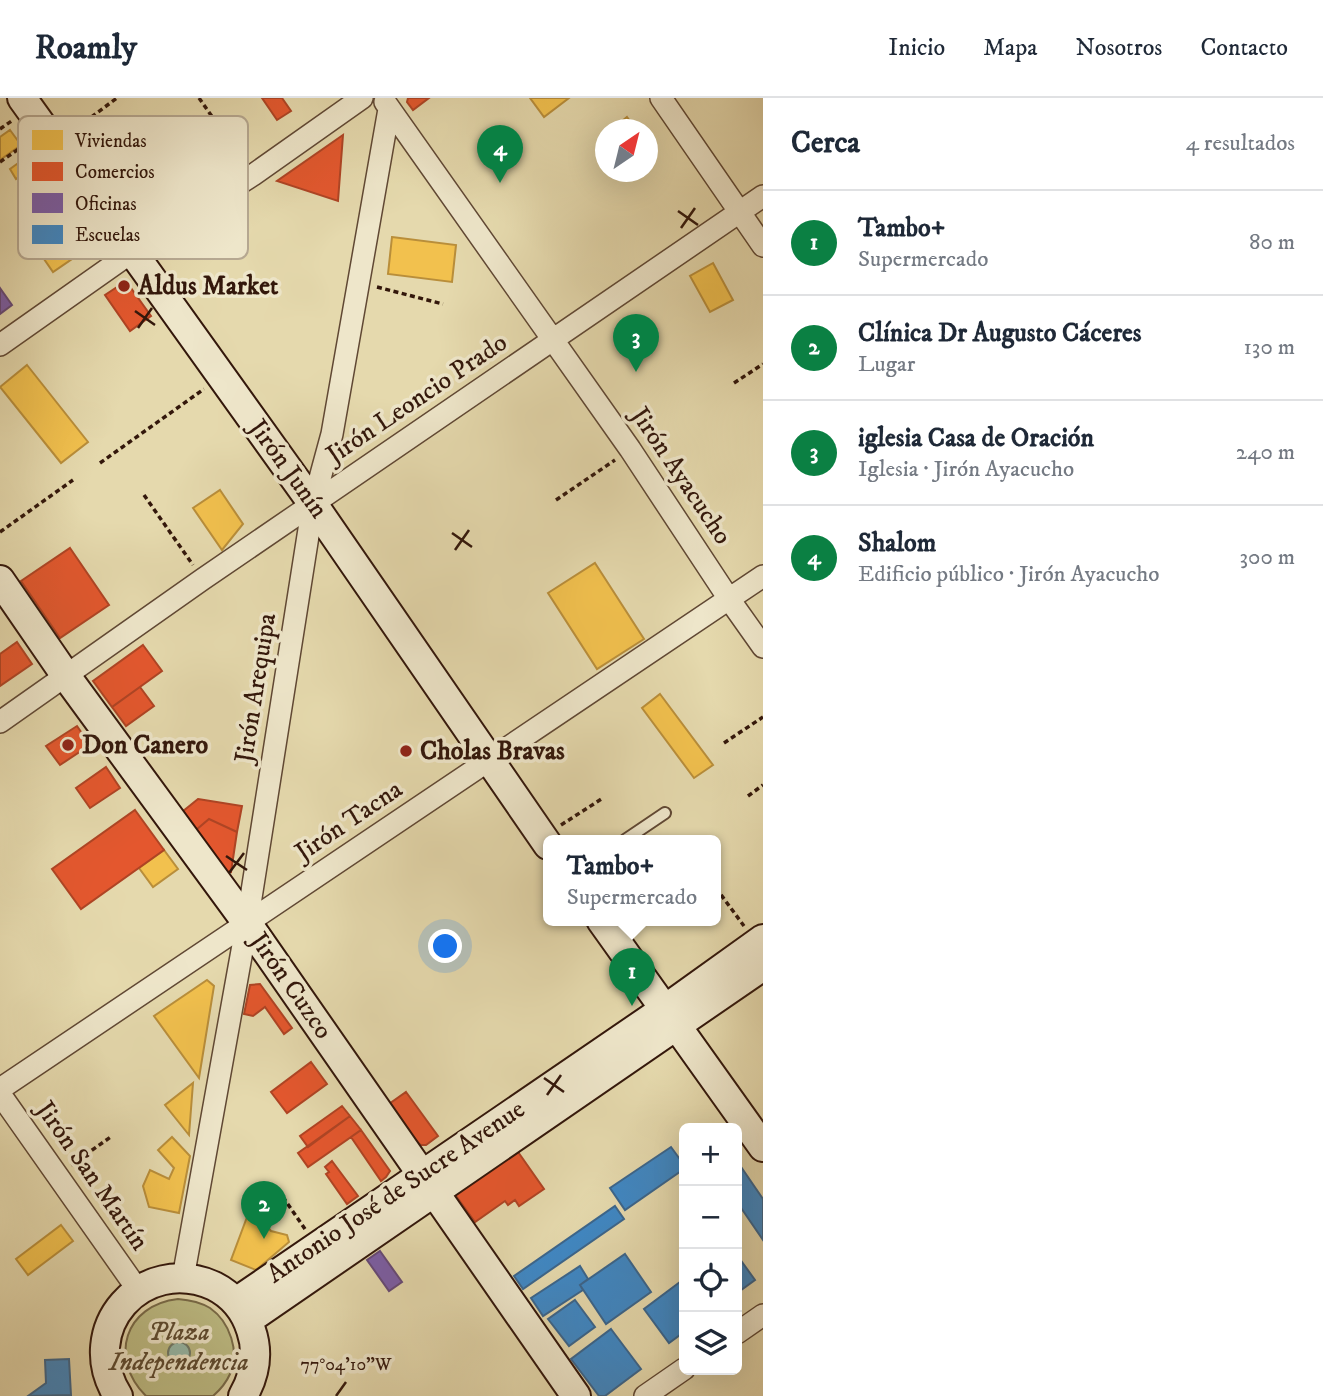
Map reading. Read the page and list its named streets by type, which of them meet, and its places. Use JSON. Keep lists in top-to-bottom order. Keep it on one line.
{"streets":{"street":["Jirón Leoncio Prado","Jirón Junín","Jirón Ayacucho","Jirón Arequipa","Jirón Tacna","Jirón Cuzco","Jirón San Martín","Antonio José de Sucre Avenue"]},"crossings":[["Jirón Leoncio Prado","Jirón Junín"],["Jirón Leoncio Prado","Jirón Ayacucho"],["Jirón Leoncio Prado","Jirón Arequipa"],["Jirón Leoncio Prado","Jirón Cuzco"],["Jirón Junín","Jirón Arequipa"],["Jirón Junín","Jirón Tacna"],["Jirón Ayacucho","Jirón Arequipa"],["Jirón Ayacucho","Jirón Tacna"],["Jirón Arequipa","Jirón Tacna"],["Jirón Arequipa","Jirón Cuzco"],["Jirón Tacna","Jirón Cuzco"],["Jirón Tacna","Jirón San Martín"],["Jirón Cuzco","Antonio José de Sucre Avenue"]],"parks":["Plaza Independencia"],"places":["Aldus Market","Don Canero","Cholas Bravas"],"legend":["Viviendas","Comercios","Oficinas","Escuelas"],"north":"top right","page":{"header":"Roamly","nav":["Inicio","Mapa","Nosotros","Contacto"],"heading":["Cerca","4 resultados"],"pins":["4","3","1","2"],"list":[{"mark":"1","name":"Tambo+","note":"Supermercado","value":"80 m"},{"mark":"2","name":"Clínica Dr Augusto Cáceres","note":"Lugar","value":"130 m"},{"mark":"3","name":"iglesia Casa de Oración","note":"Iglesia · Jirón Ayacucho","value":"240 m"},{"mark":"4","name":"Shalom","note":"Edificio público · Jirón Ayacucho","value":"300 m"}],"popup":["Tambo+","Supermercado"],"map_buttons":["+","−"]},"coordinates":["77°04'10\"W"]}
